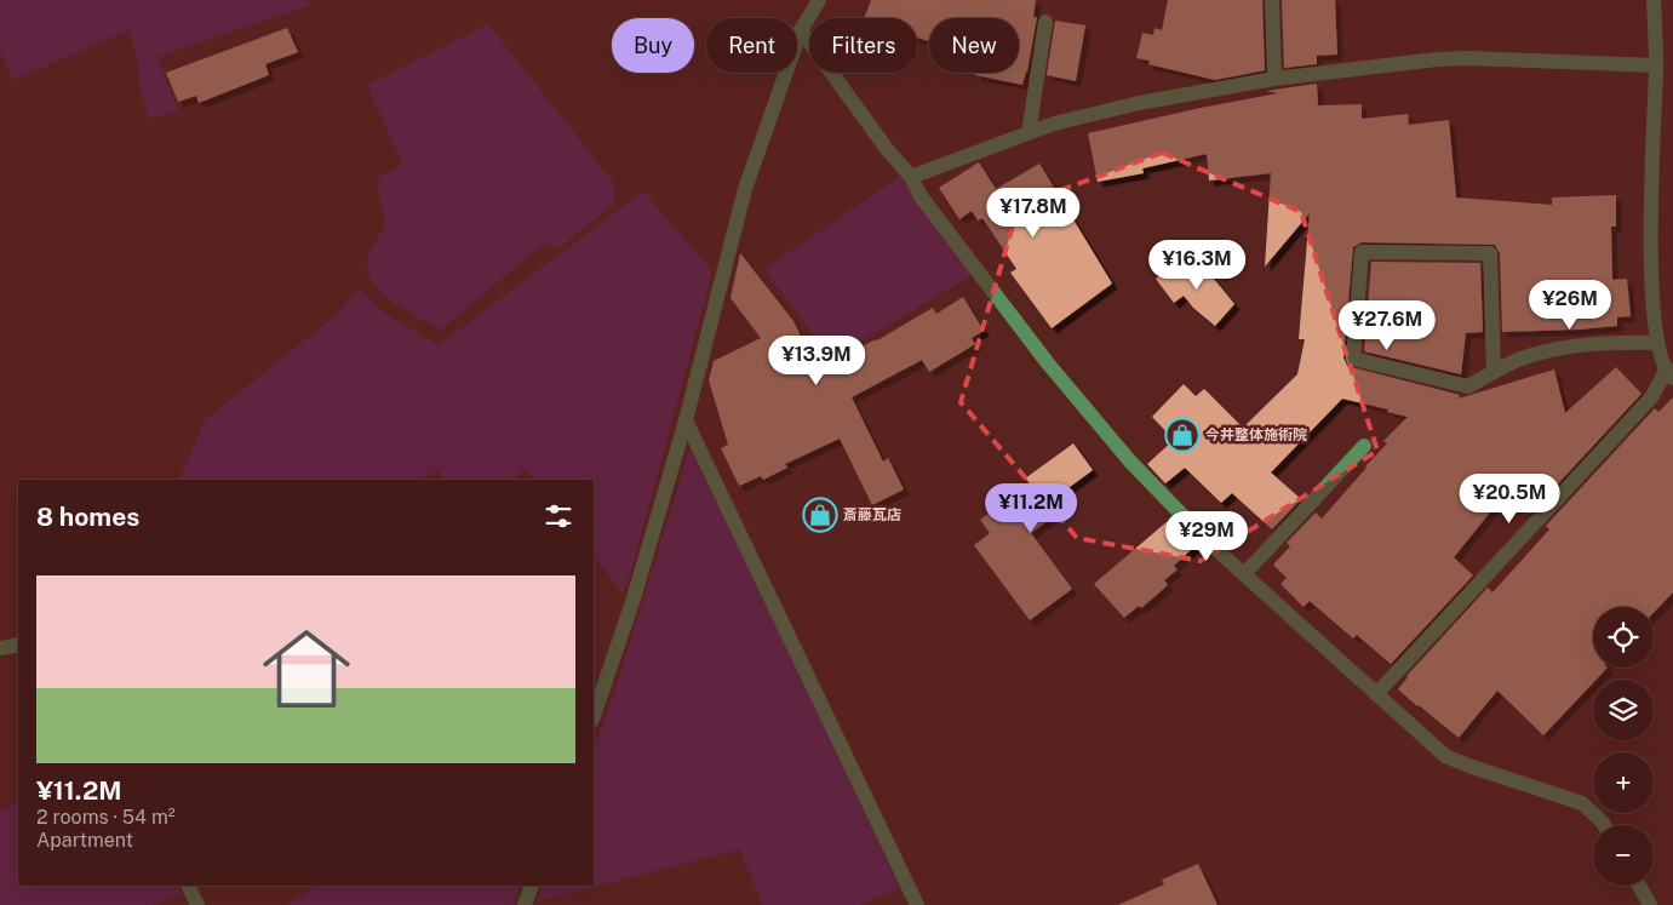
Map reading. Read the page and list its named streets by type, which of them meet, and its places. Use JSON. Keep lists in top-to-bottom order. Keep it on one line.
{"places":{"shop":["今井整体施術院","斎藤瓦店"]},"page":{"chip":["Buy","Rent","Filters","New"],"price":["¥17.8M","¥16.3M","¥26M","¥27.6M","¥13.9M","¥20.5M","¥11.2M","¥29M"],"heading":"8 homes","list":[{"name":"¥11.2M","note":"2 rooms · 54 m² · Apartment"}],"map_buttons":["+","−"]}}
